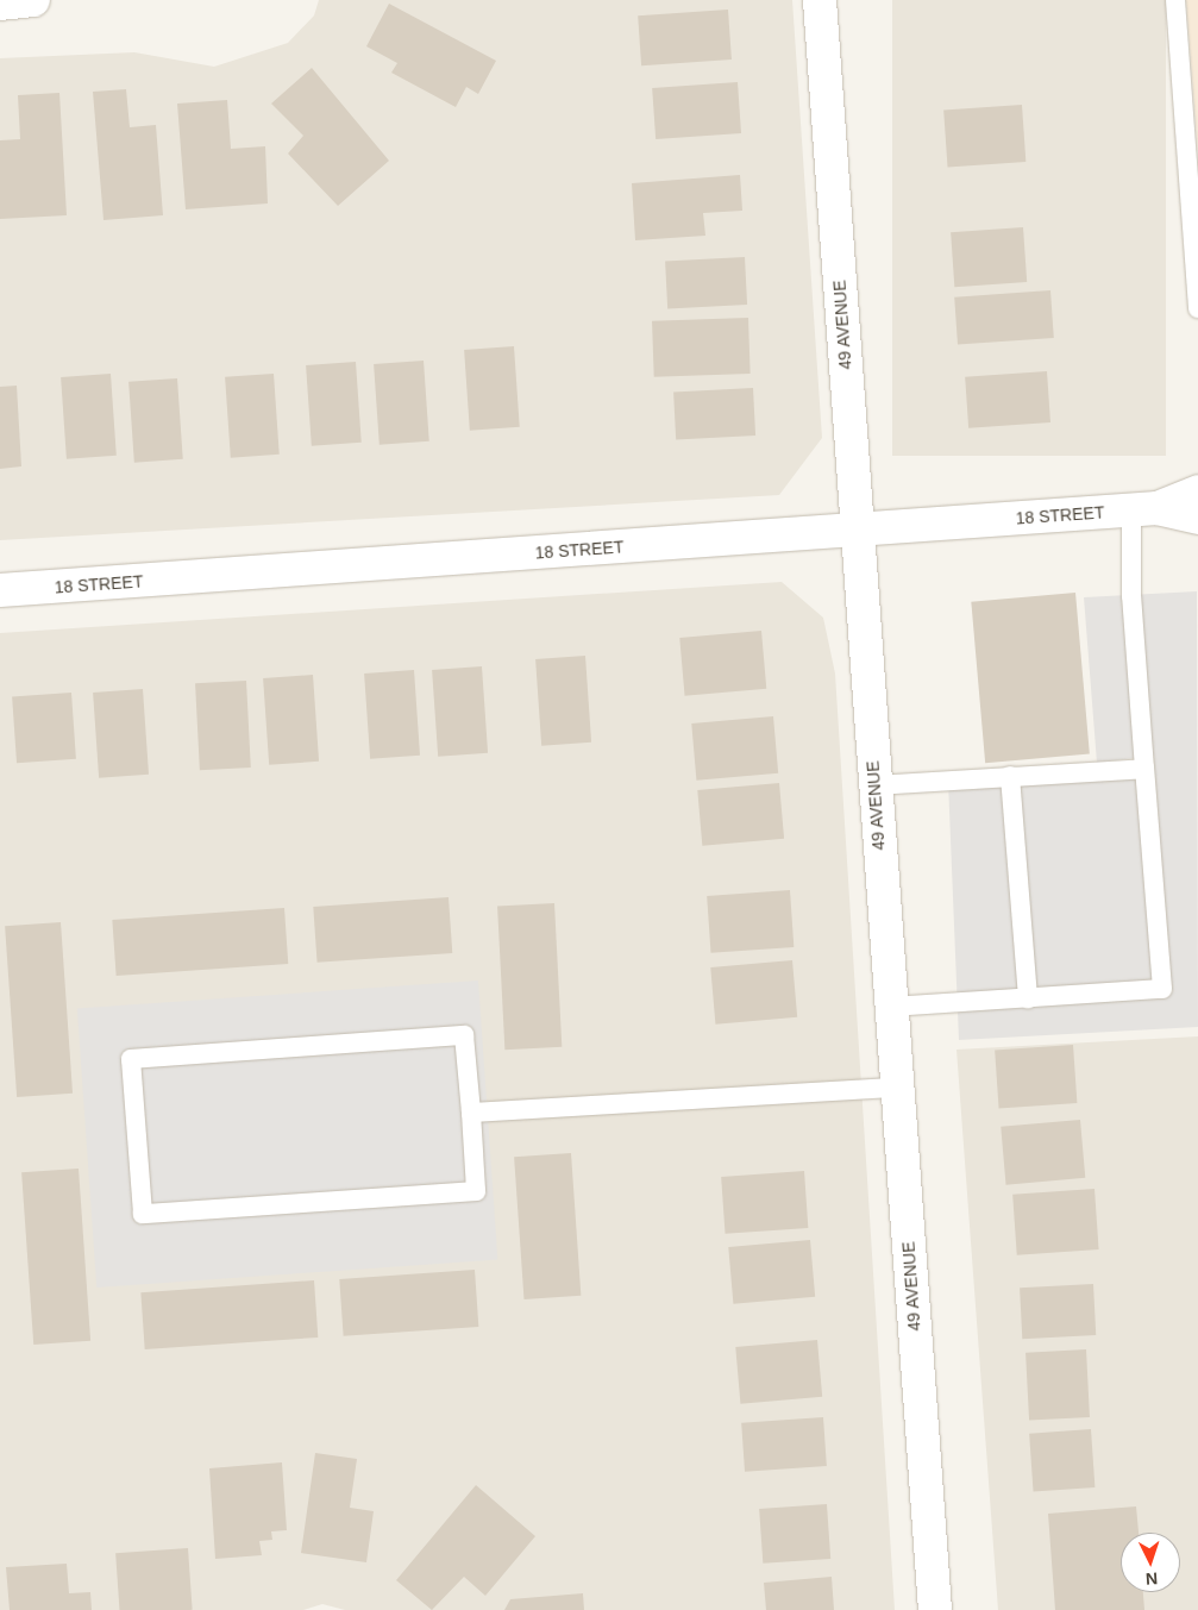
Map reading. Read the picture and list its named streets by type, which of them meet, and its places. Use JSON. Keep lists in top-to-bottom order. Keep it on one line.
{"streets":{"street":["49 AVENUE","18 STREET"]},"crossings":[["49 AVENUE","18 STREET"]],"north":"bottom"}
